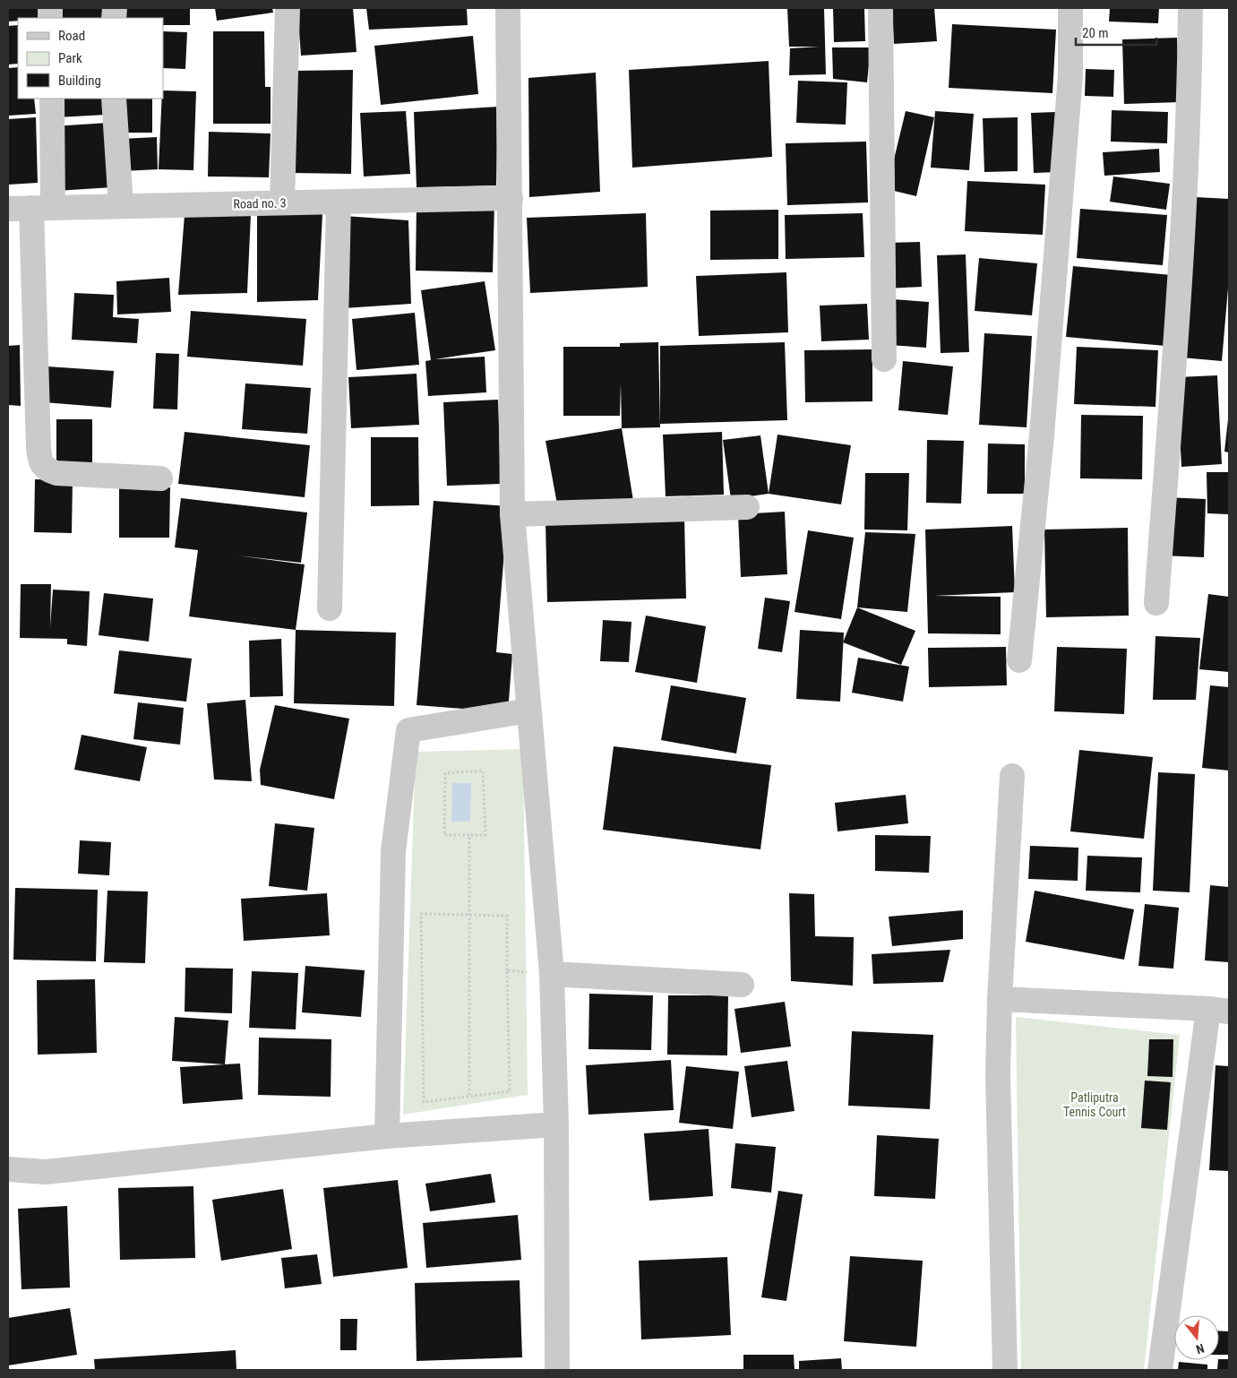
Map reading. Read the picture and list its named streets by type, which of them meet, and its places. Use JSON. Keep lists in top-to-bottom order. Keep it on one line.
{"streets":{"street":["Road no. 3"]},"parks":["Patliputra Tennis Court"],"legend":["Road","Park","Building"],"scale_bar":"20 m","north":"bottom"}
